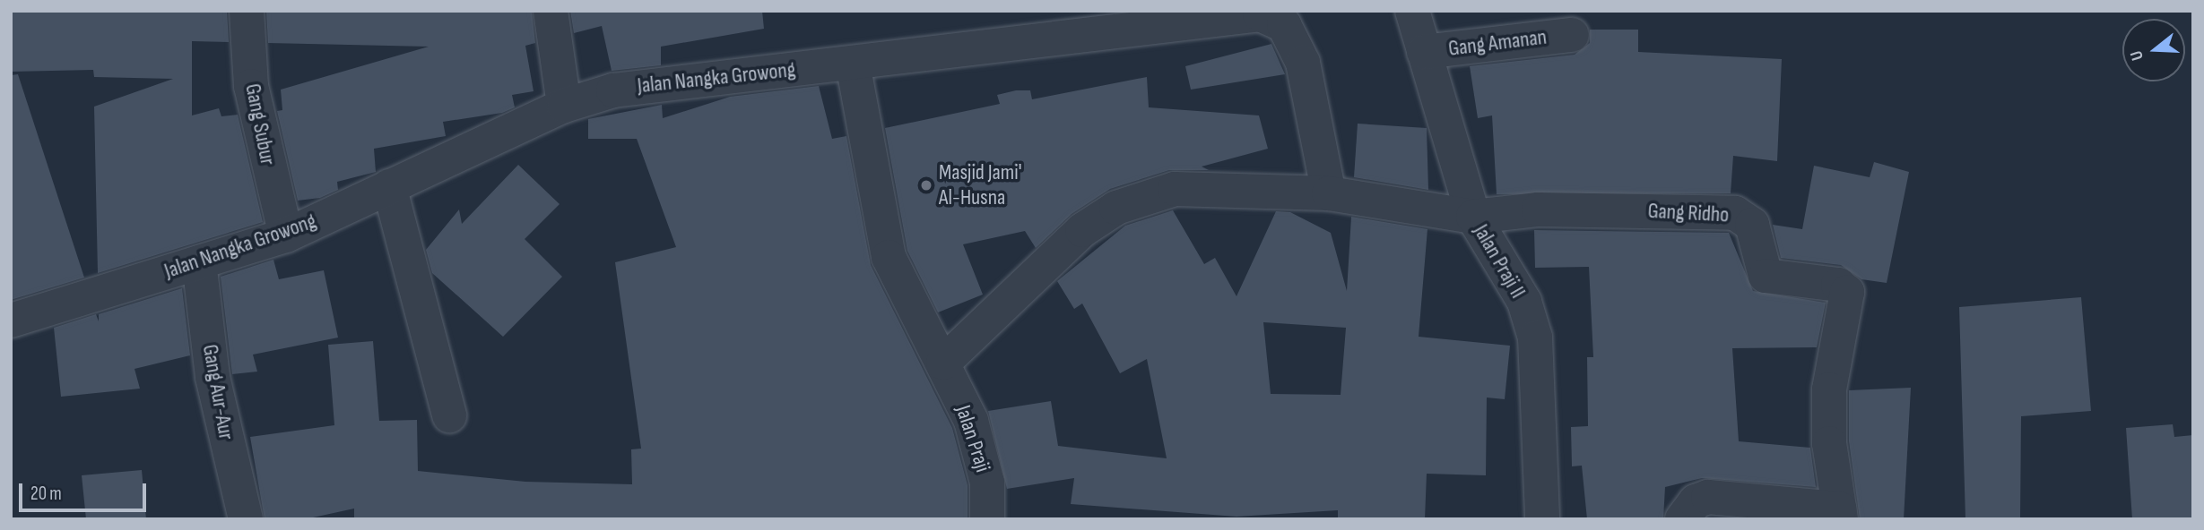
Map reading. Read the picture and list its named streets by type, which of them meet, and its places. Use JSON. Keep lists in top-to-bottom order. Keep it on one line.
{"streets":{"street":["Gang Amanan","Jalan Nangka Growong","Gang Subur","Gang Ridho","Jalan Praji II","Gang Aur-Aur","Jalan Praji"]},"crossings":[["Gang Amanan","Jalan Praji II"],["Jalan Nangka Growong","Gang Subur"],["Jalan Nangka Growong","Gang Aur-Aur"],["Jalan Nangka Growong","Jalan Praji"],["Gang Ridho","Jalan Praji II"]],"places":["Masjid Jami' Al-Husna"],"scale_bar":"20 m","north":"left"}
